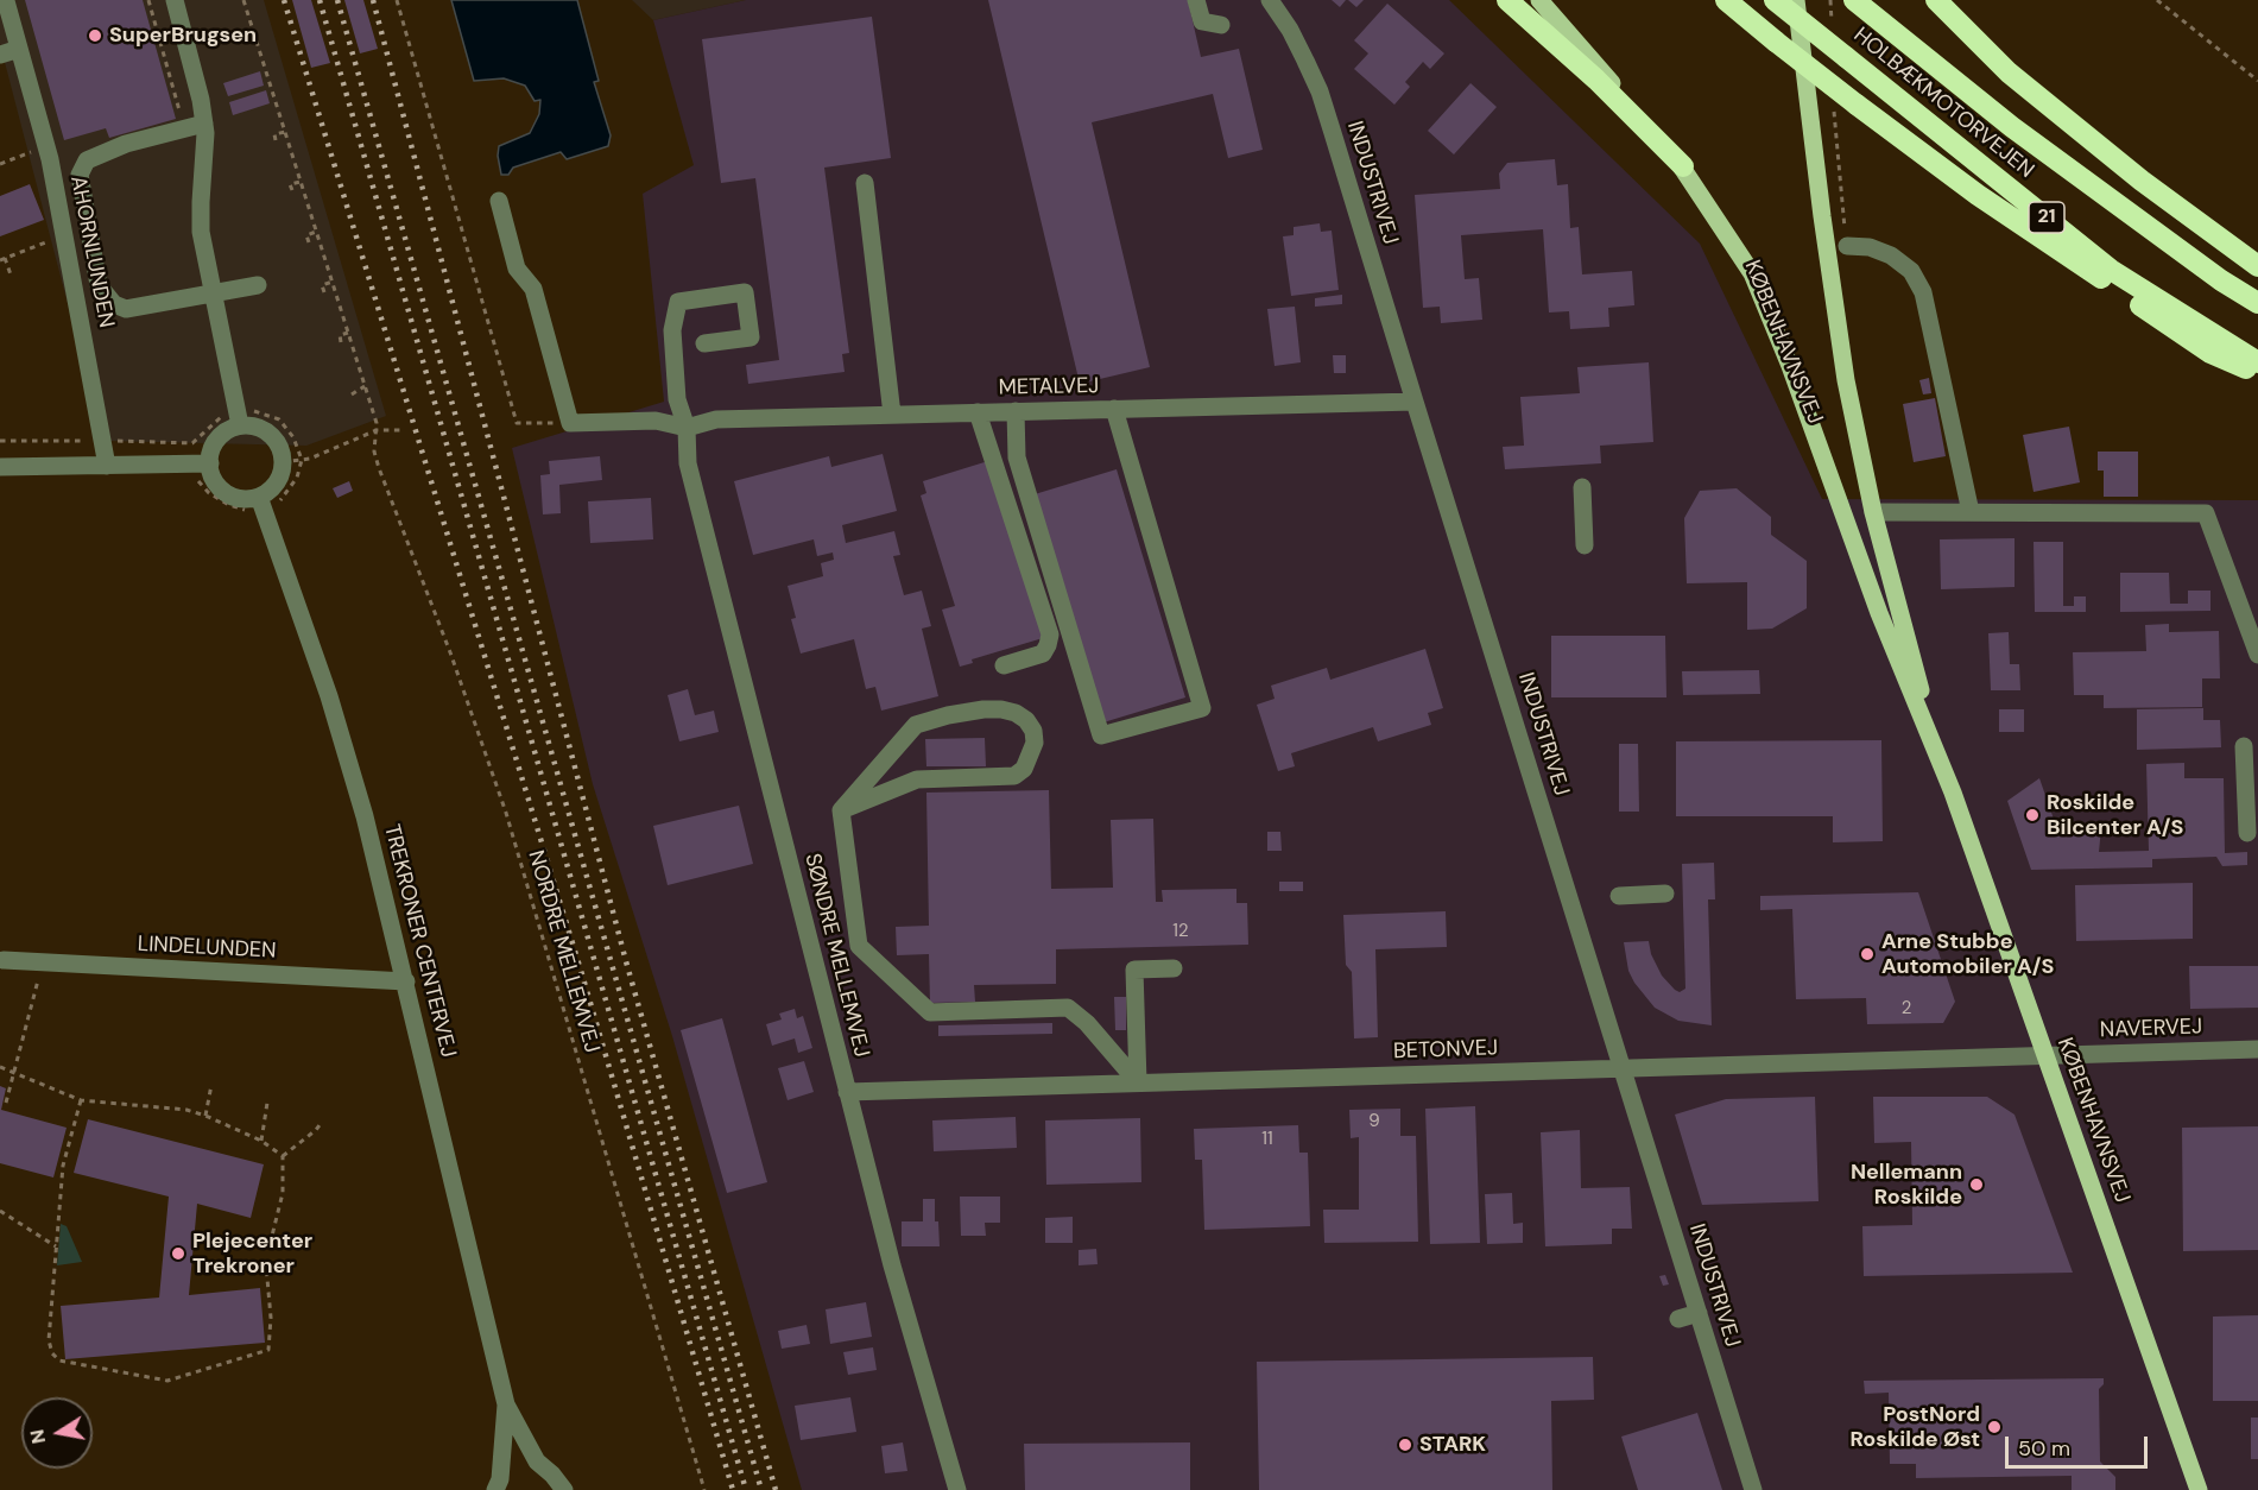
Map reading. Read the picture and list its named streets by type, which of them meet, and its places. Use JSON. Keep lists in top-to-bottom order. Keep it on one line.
{"streets":{"highway":["HOLBÆKMOTORVEJEN","21"],"main road":["KØBENHAVNSVEJ"],"street":["INDUSTRIVEJ","AHORNLUNDEN","METALVEJ","TREKRONER CENTERVEJ","LINDELUNDEN","SØNDRE MELLEMVEJ","NAVERVEJ","BETONVEJ"],"path":["NORDRE MELLEMVEJ"]},"crossings":[["INDUSTRIVEJ","METALVEJ"],["INDUSTRIVEJ","BETONVEJ"],["KØBENHAVNSVEJ","NAVERVEJ"],["KØBENHAVNSVEJ","BETONVEJ"],["METALVEJ","SØNDRE MELLEMVEJ"],["TREKRONER CENTERVEJ","LINDELUNDEN"],["SØNDRE MELLEMVEJ","BETONVEJ"],["NAVERVEJ","BETONVEJ"]],"places":["SuperBrugsen","Roskilde Bilcenter A/S","Arne Stubbe Automobiler A/S","Nellemann Roskilde","Plejecenter Trekroner","PostNord Roskilde Øst","STARK"],"house_numbers":["12","2","9","11"],"scale_bar":"50 m","north":"left"}
